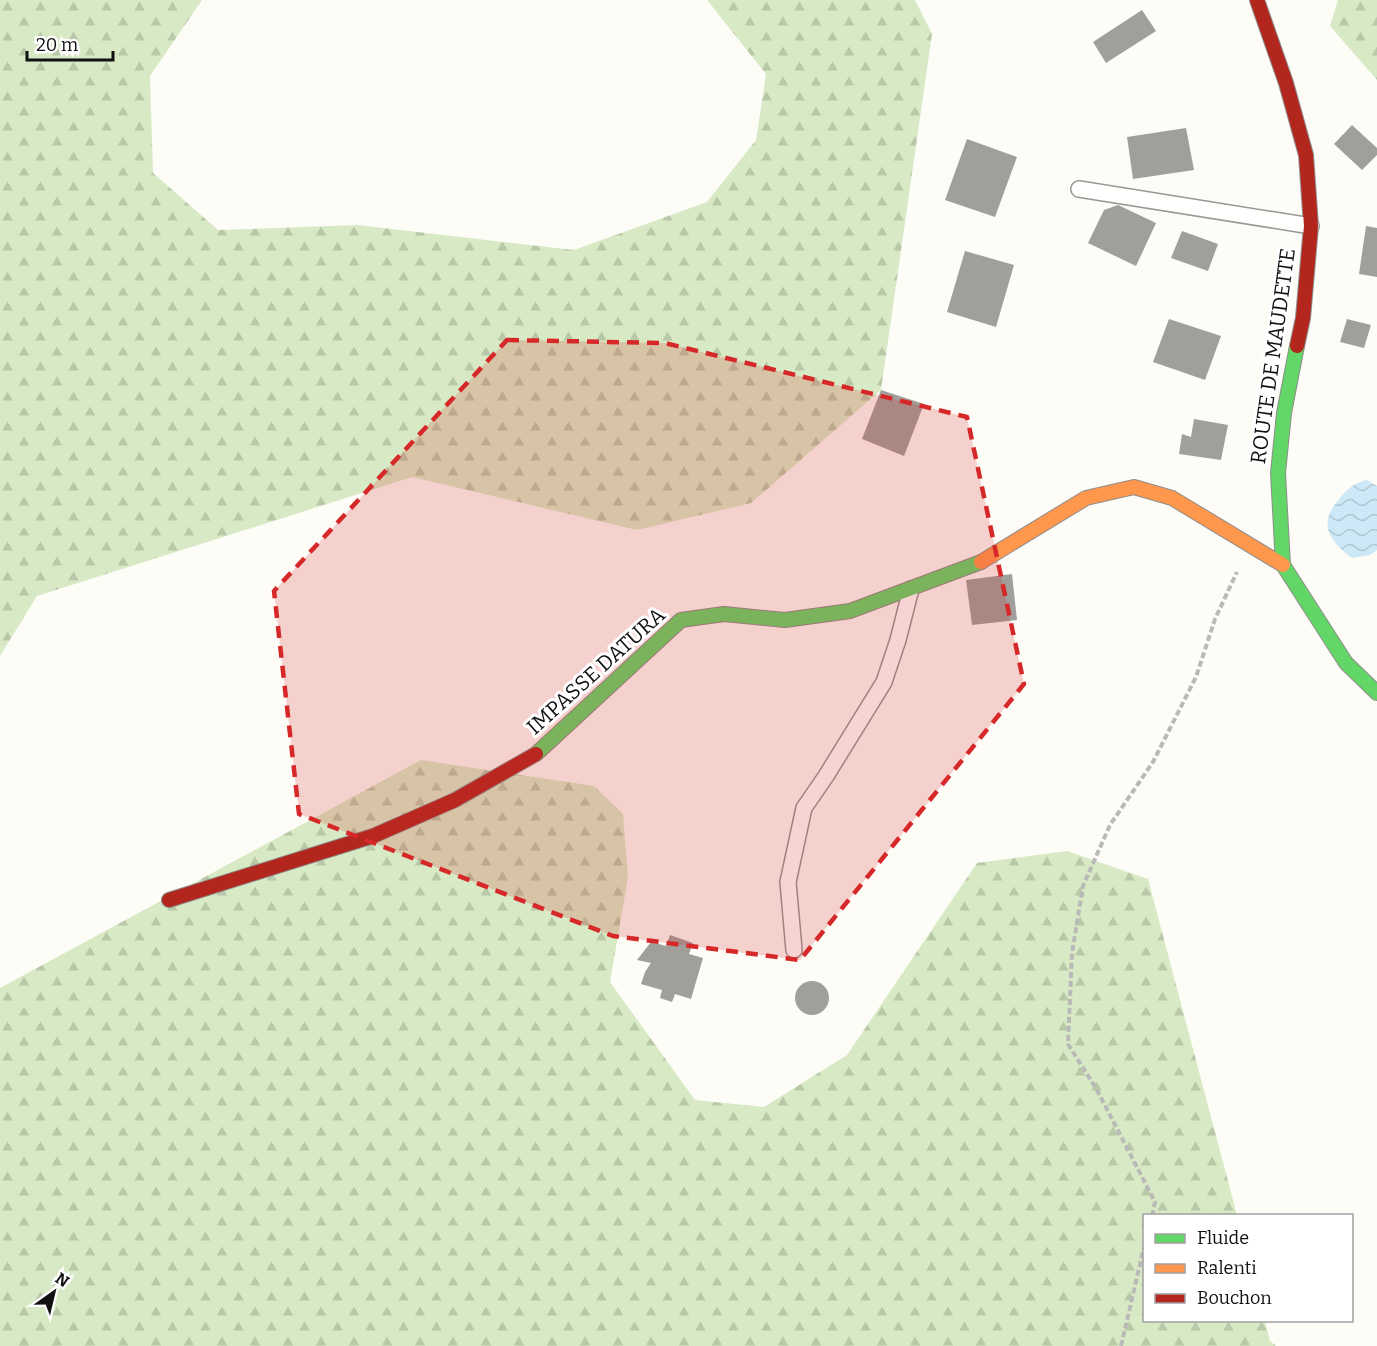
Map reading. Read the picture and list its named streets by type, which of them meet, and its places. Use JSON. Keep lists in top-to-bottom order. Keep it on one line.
{"streets":{"street":["ROUTE DE MAUDETTE","IMPASSE DATURA"]},"crossings":[["ROUTE DE MAUDETTE","IMPASSE DATURA"]],"legend":["Fluide","Ralenti","Bouchon"],"scale_bar":"20 m","north":"top right"}
